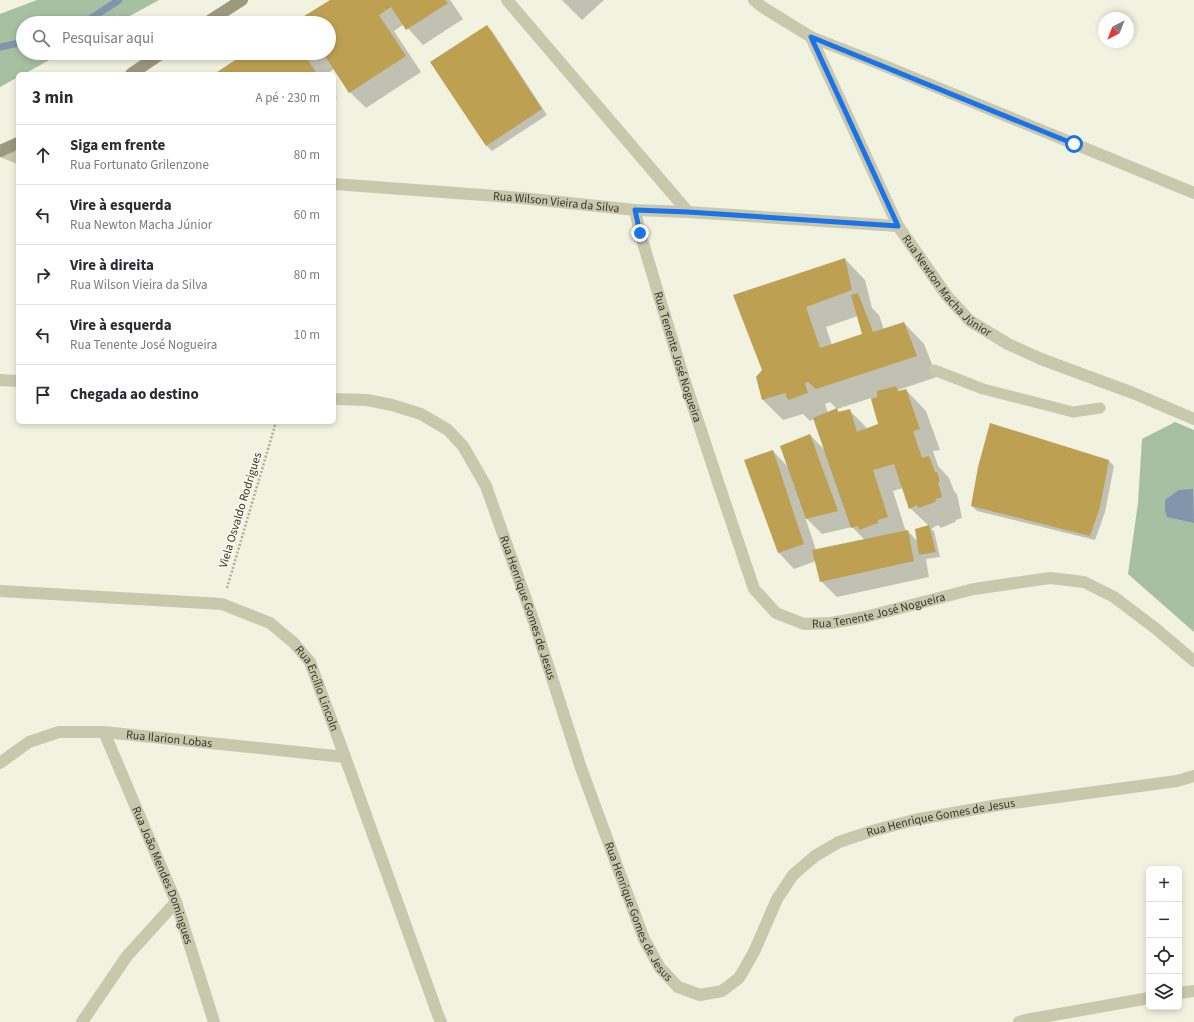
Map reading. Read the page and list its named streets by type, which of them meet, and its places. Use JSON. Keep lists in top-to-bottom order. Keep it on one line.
{"streets":{"street":["Rua Wilson Vieira da Silva","Rua Newton Macha Júnior","Rua Tenente José Nogueira","Rua Henrique Gomes de Jesus","Rua Ercílio Lincoln","Rua Ilarion Lobas","Rua João Mendes Domingues"],"path":["Viela Osvaldo Rodrigues"]},"crossings":[["Rua Wilson Vieira da Silva","Rua Newton Macha Júnior"],["Rua Wilson Vieira da Silva","Rua Tenente José Nogueira"],["Viela Osvaldo Rodrigues","Rua Ercílio Lincoln"],["Rua Ercílio Lincoln","Rua Ilarion Lobas"],["Rua Ilarion Lobas","Rua João Mendes Domingues"]],"north":"bottom left","page":{"search":"Pesquisar aqui","heading":["3 min","A pé · 230 m"],"list":[["Siga em frente","Rua Fortunato Grilenzone","80 m"],["Vire à esquerda","Rua Newton Macha Júnior","60 m"],["Vire à direita","Rua Wilson Vieira da Silva","80 m"],["Vire à esquerda","Rua Tenente José Nogueira","10 m"],"Chegada ao destino"],"map_buttons":["+","−"]}}
